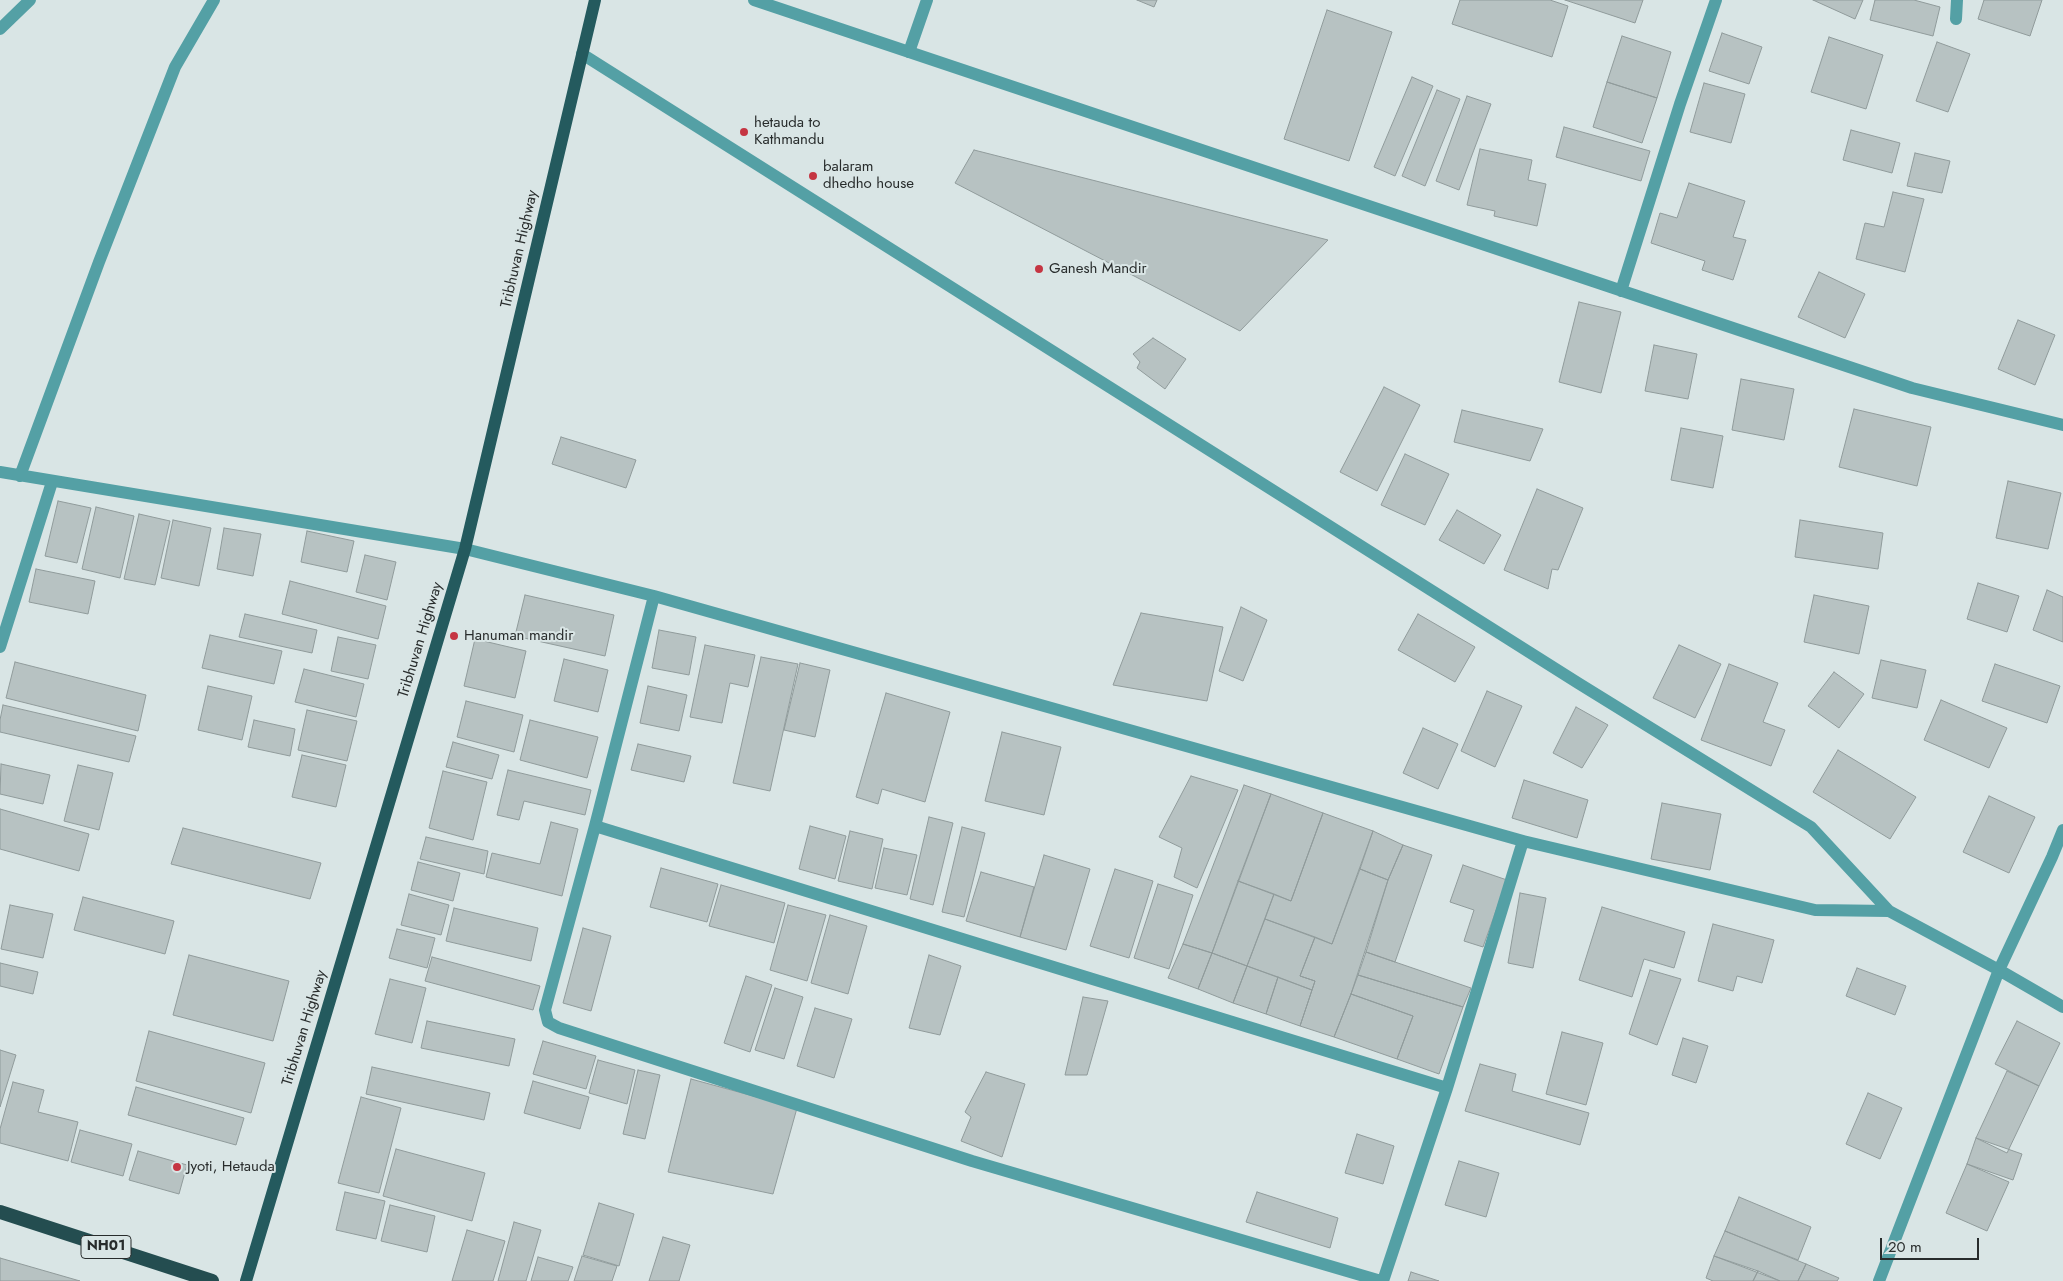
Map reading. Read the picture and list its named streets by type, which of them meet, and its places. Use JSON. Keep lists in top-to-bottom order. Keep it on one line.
{"streets":{"highway":["NH01"],"main road":["Tribhuvan Highway"]},"places":["hetauda to Kathmandu","balaram dhedho house","Ganesh Mandir","Hanuman mandir","Jyoti, Hetauda"],"scale_bar":"20 m"}
